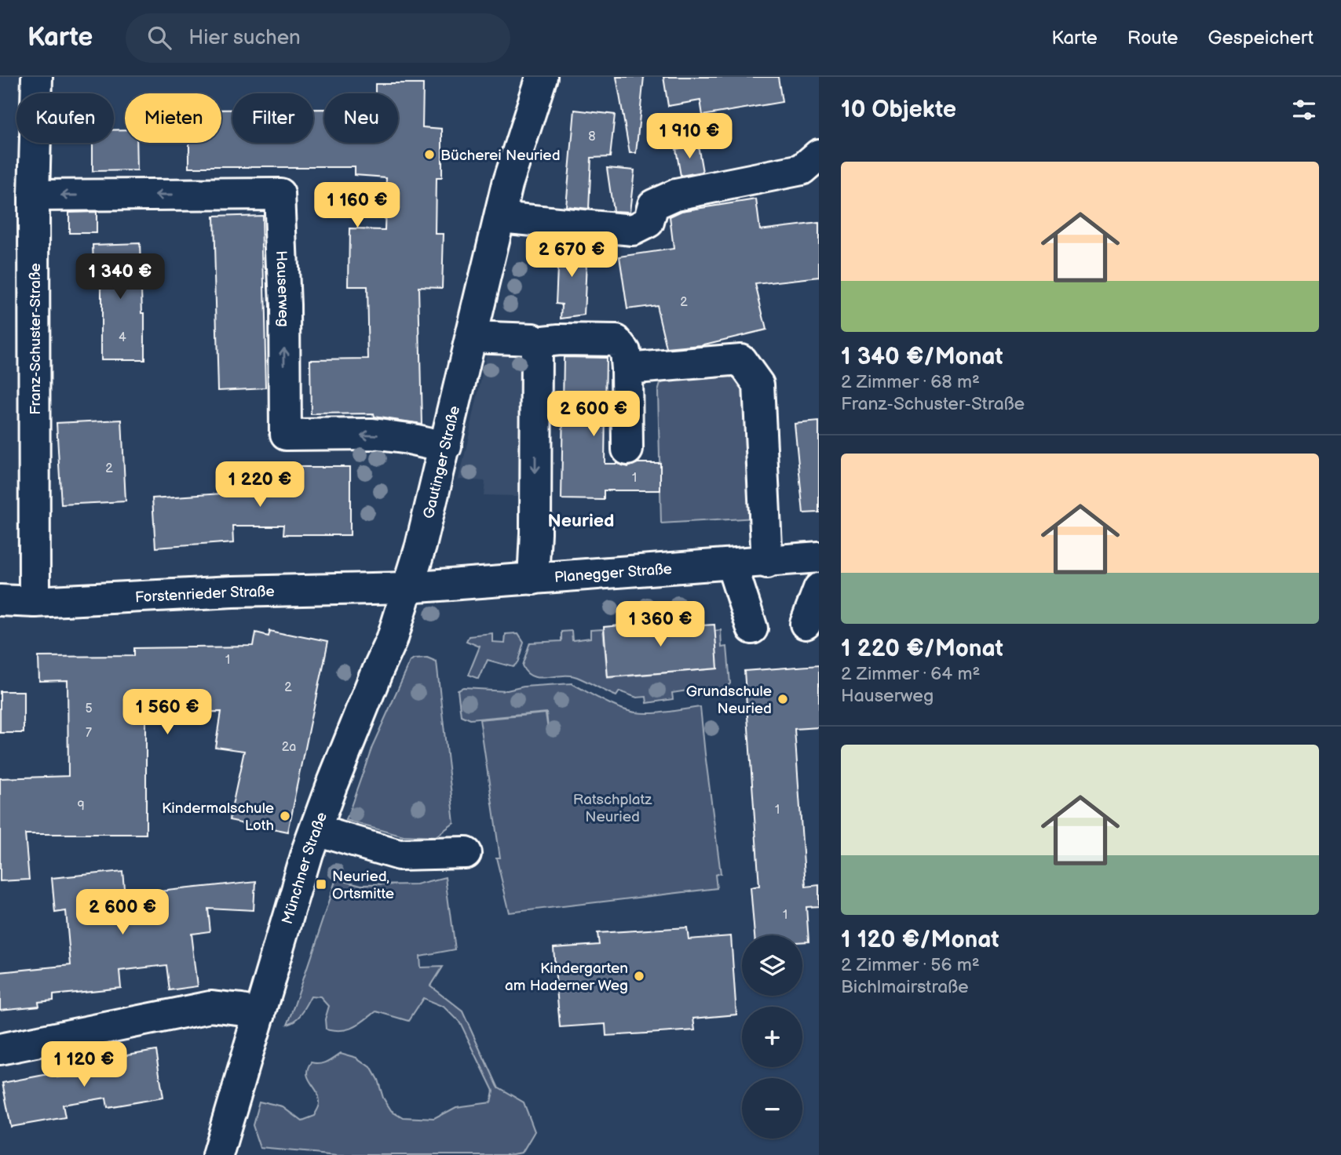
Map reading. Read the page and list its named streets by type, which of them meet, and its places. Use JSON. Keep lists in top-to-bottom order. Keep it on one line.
{"streets":{"street":["Hauserweg","Franz-Schuster-Straße","Gautinger Straße","Planegger Straße","Forstenrieder Straße","Münchner Straße"]},"crossings":[["Hauserweg","Franz-Schuster-Straße"],["Hauserweg","Gautinger Straße"],["Franz-Schuster-Straße","Forstenrieder Straße"],["Gautinger Straße","Planegger Straße"],["Gautinger Straße","Forstenrieder Straße"],["Gautinger Straße","Münchner Straße"],["Planegger Straße","Forstenrieder Straße"],["Planegger Straße","Münchner Straße"],["Forstenrieder Straße","Münchner Straße"]],"districts":["Neuried"],"parks":["Ratschplatz Neuried"],"places":{"other":["Bücherei Neuried","Grundschule Neuried","Kindermalschule Loth","Kindergarten am Haderner Weg"],"transit":["Neuried, Ortsmitte"]},"house_numbers":["8","2","4","2","1","1","2","5","7","2a","9","1","1"],"page":{"header":"Karte","search":"Hier suchen","nav":["Karte","Route","Gespeichert"],"heading":"10 Objekte","chip":["Kaufen","Mieten","Filter","Neu"],"price":["1 910 €","1 160 €","2 670 €","1 340 €","2 600 €","1 220 €","1 360 €","1 560 €","2 600 €","1 120 €"],"list":[{"name":"1 340 €/Monat","note":"2 Zimmer · 68 m² · Franz-Schuster-Straße"},{"name":"1 220 €/Monat","note":"2 Zimmer · 64 m² · Hauserweg"},{"name":"1 120 €/Monat","note":"2 Zimmer · 56 m² · Bichlmairstraße"}],"map_buttons":["+","−"]}}
